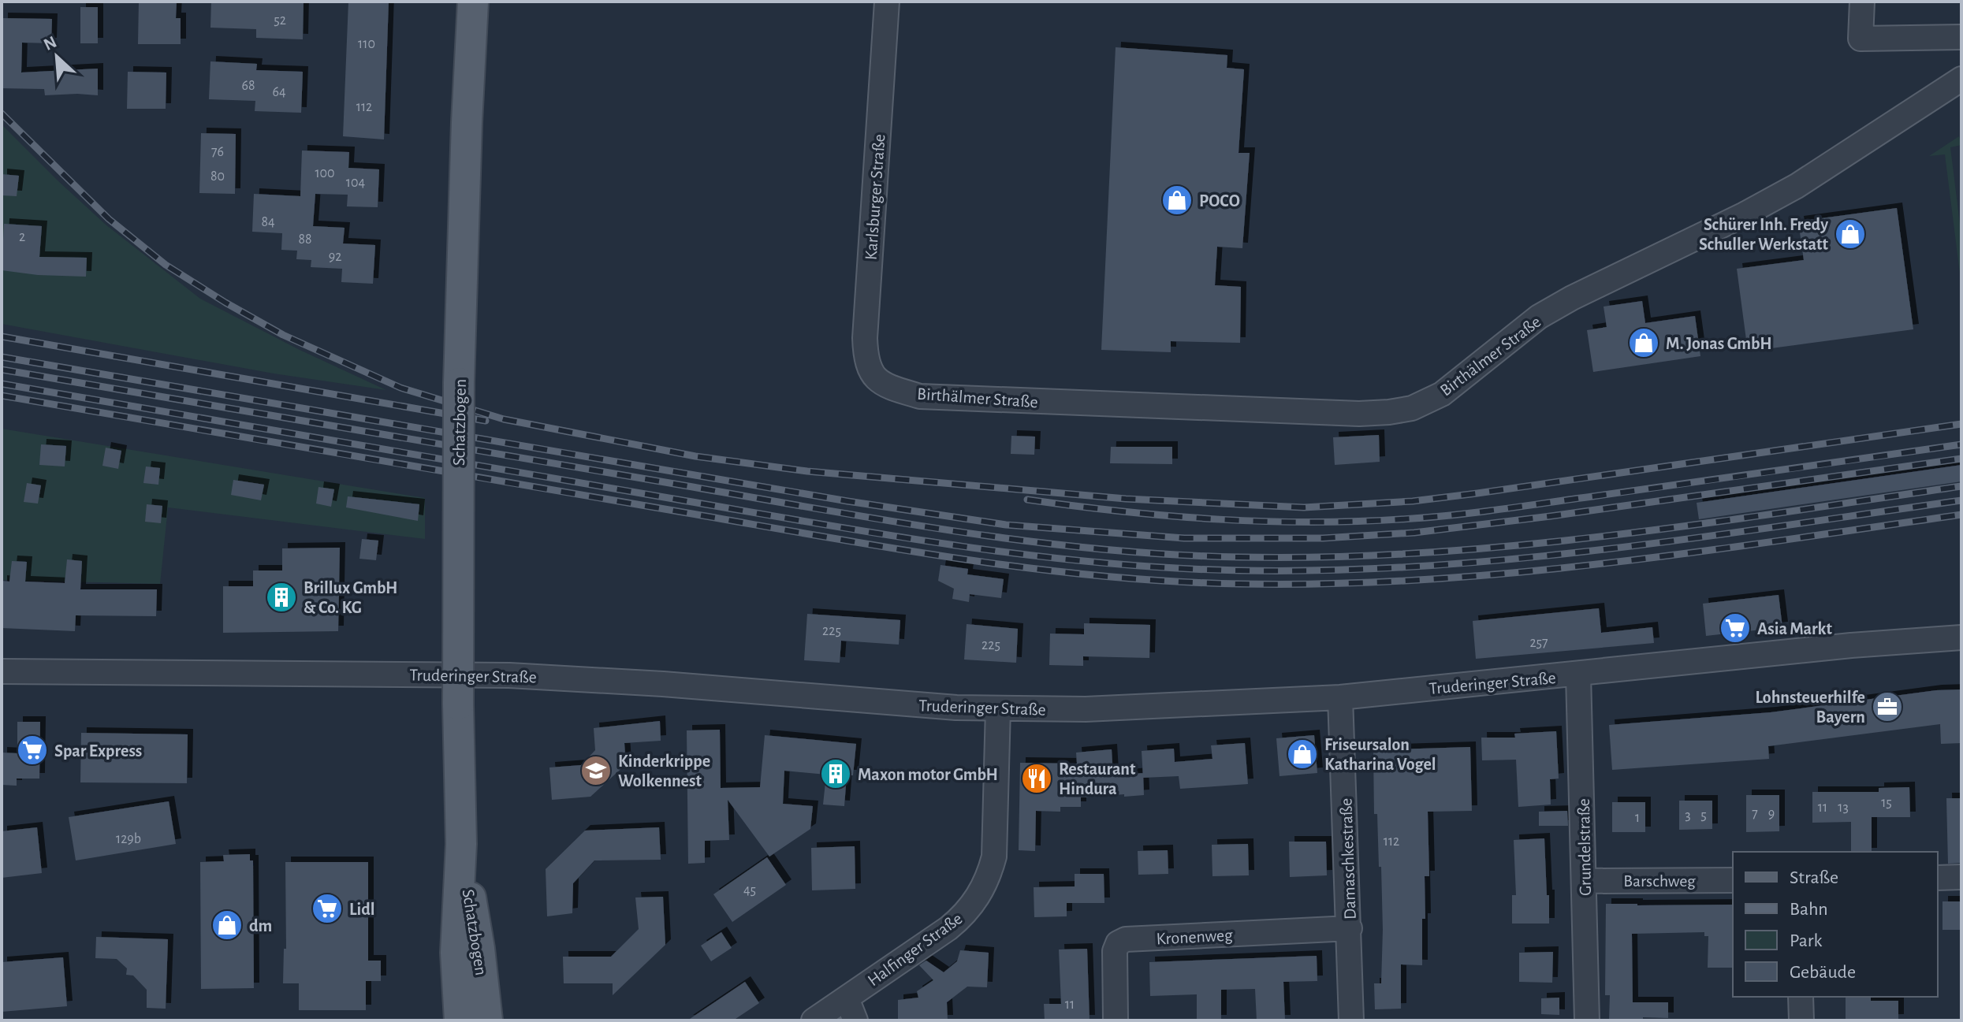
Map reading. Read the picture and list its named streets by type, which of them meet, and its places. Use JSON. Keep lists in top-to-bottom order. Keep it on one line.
{"streets":{"main road":["Schatzbogen"],"street":["Karlsburger Straße","Birthälmer Straße","Truderinger Straße","Grundelstraße","Damaschkestraße","Barschweg","Kronenweg","Halfinger Straße"]},"crossings":[["Karlsburger Straße","Birthälmer Straße"],["Truderinger Straße","Grundelstraße"],["Truderinger Straße","Damaschkestraße"],["Truderinger Straße","Halfinger Straße"],["Grundelstraße","Barschweg"],["Damaschkestraße","Kronenweg"]],"places":{"shop":["POCO","Schürer Inh. Fredy Schuller Werkstatt","M. Jonas GmbH","Friseursalon Katharina Vogel","dm"],"building":["Brillux GmbH & Co. KG","Maxon motor GmbH"],"supermarket":["Asia Markt","Spar Express","Lidl"],"office":["Lohnsteuerhilfe Bayern"],"school or university":["Kinderkrippe Wolkennest"],"restaurant":["Restaurant Hindura"]},"house_numbers":["52","110","68","64","112","76","100","80","104","84","2","88","92","225","257","225","15","11","13","7","9","3","5","1","129b","112","45","11"],"legend":["Straße","Bahn","Park","Gebäude"],"north":"top left"}
